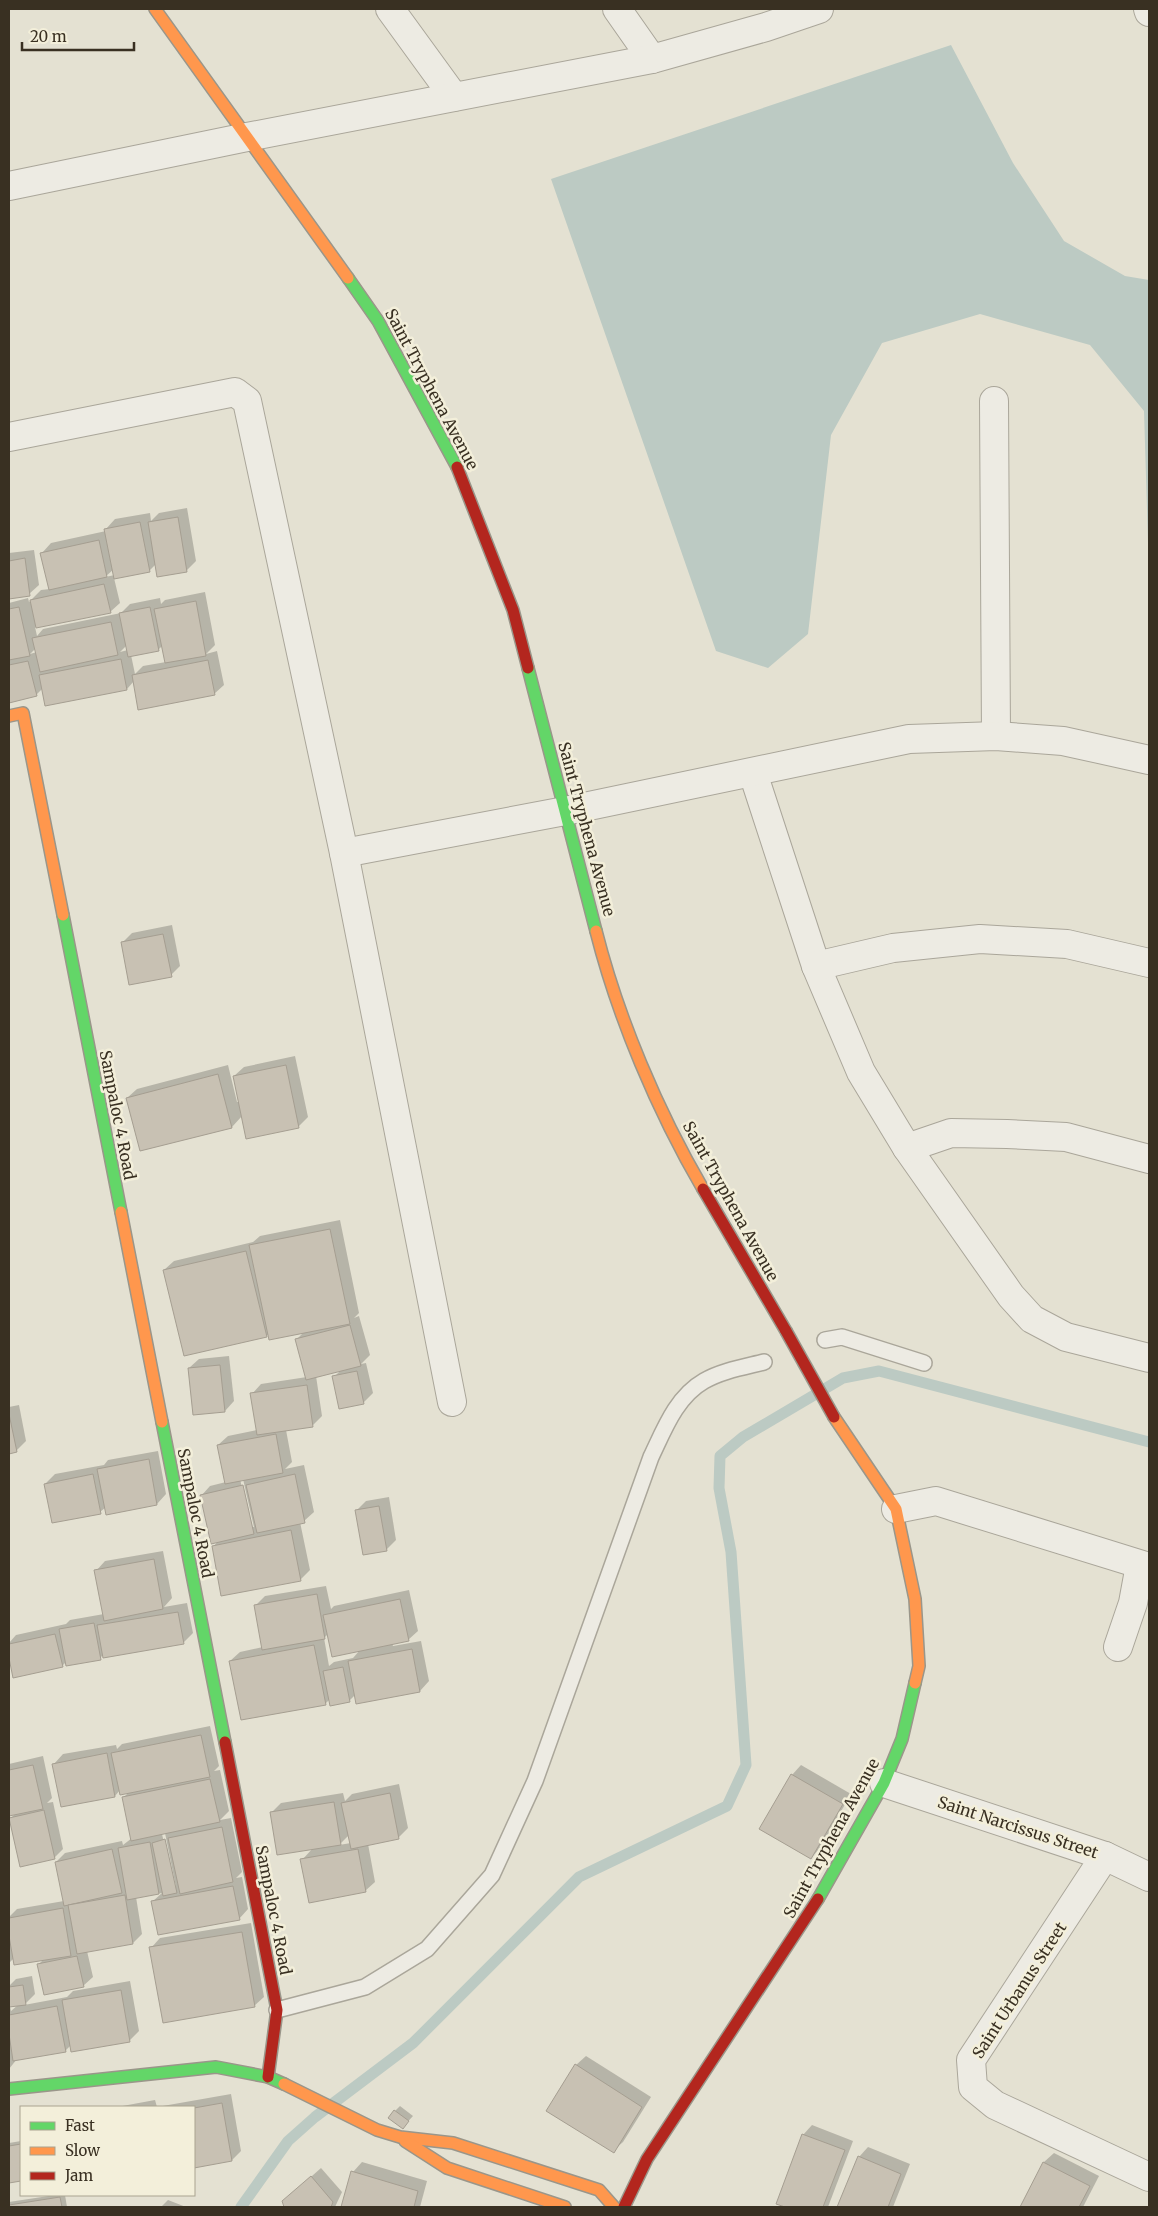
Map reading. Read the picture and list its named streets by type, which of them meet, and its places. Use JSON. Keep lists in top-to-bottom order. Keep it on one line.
{"streets":{"street":["Saint Tryphena Avenue","Sampaloc 4 Road","Saint Narcissus Street","Saint Urbanus Street"]},"crossings":[["Saint Tryphena Avenue","Saint Narcissus Street"],["Saint Narcissus Street","Saint Urbanus Street"]],"legend":["Fast","Slow","Jam"],"scale_bar":"20 m"}
